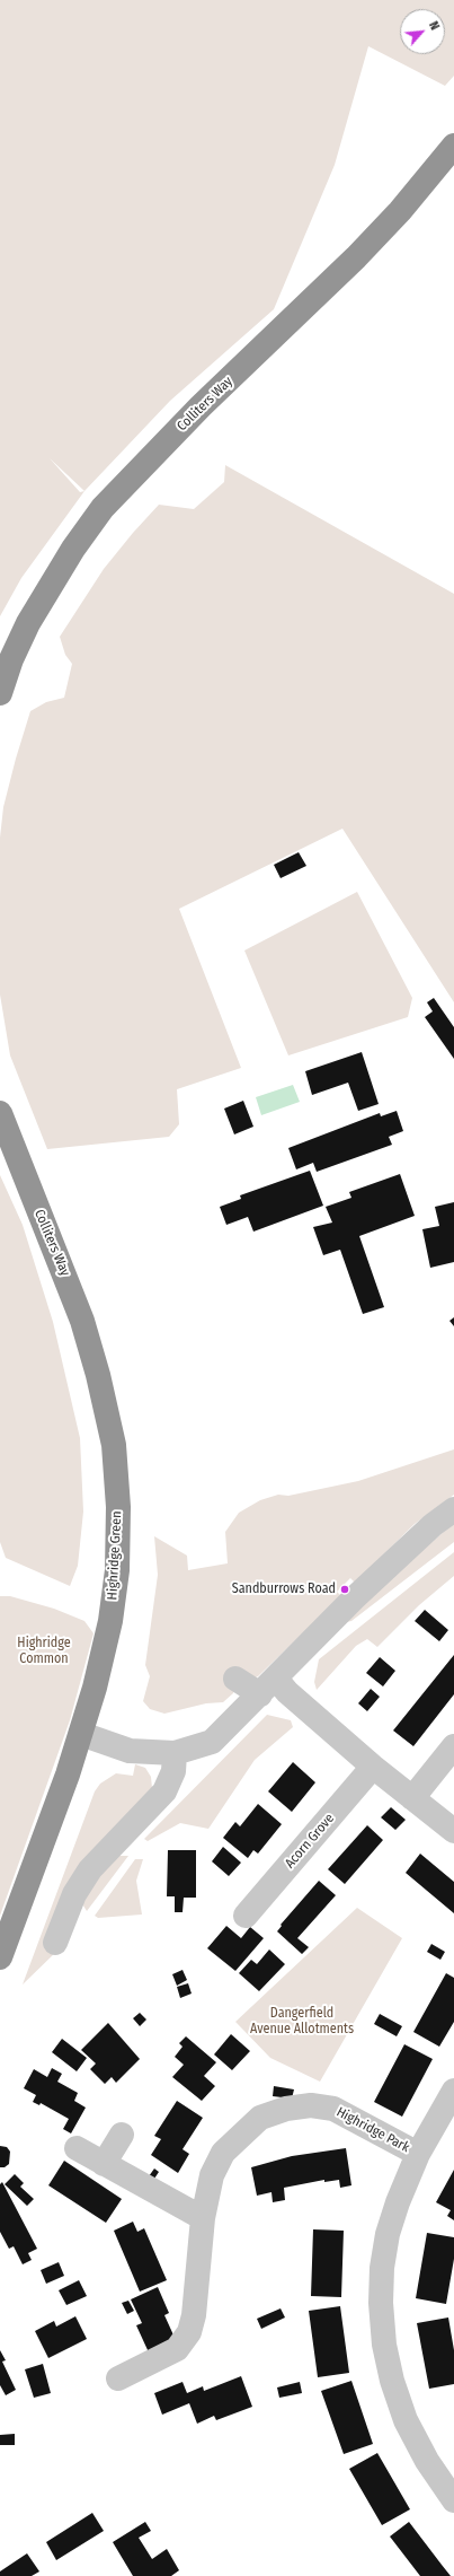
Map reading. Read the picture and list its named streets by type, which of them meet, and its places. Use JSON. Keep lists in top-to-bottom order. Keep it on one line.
{"streets":{"highway":["Colliters Way","Highridge Green"],"street":["Acorn Grove","Highridge Park"]},"crossings":[["Colliters Way","Highridge Green"]],"parks":["Highridge Common","Dangerfield Avenue Allotments"],"places":["Sandburrows Road"],"north":"top right"}
